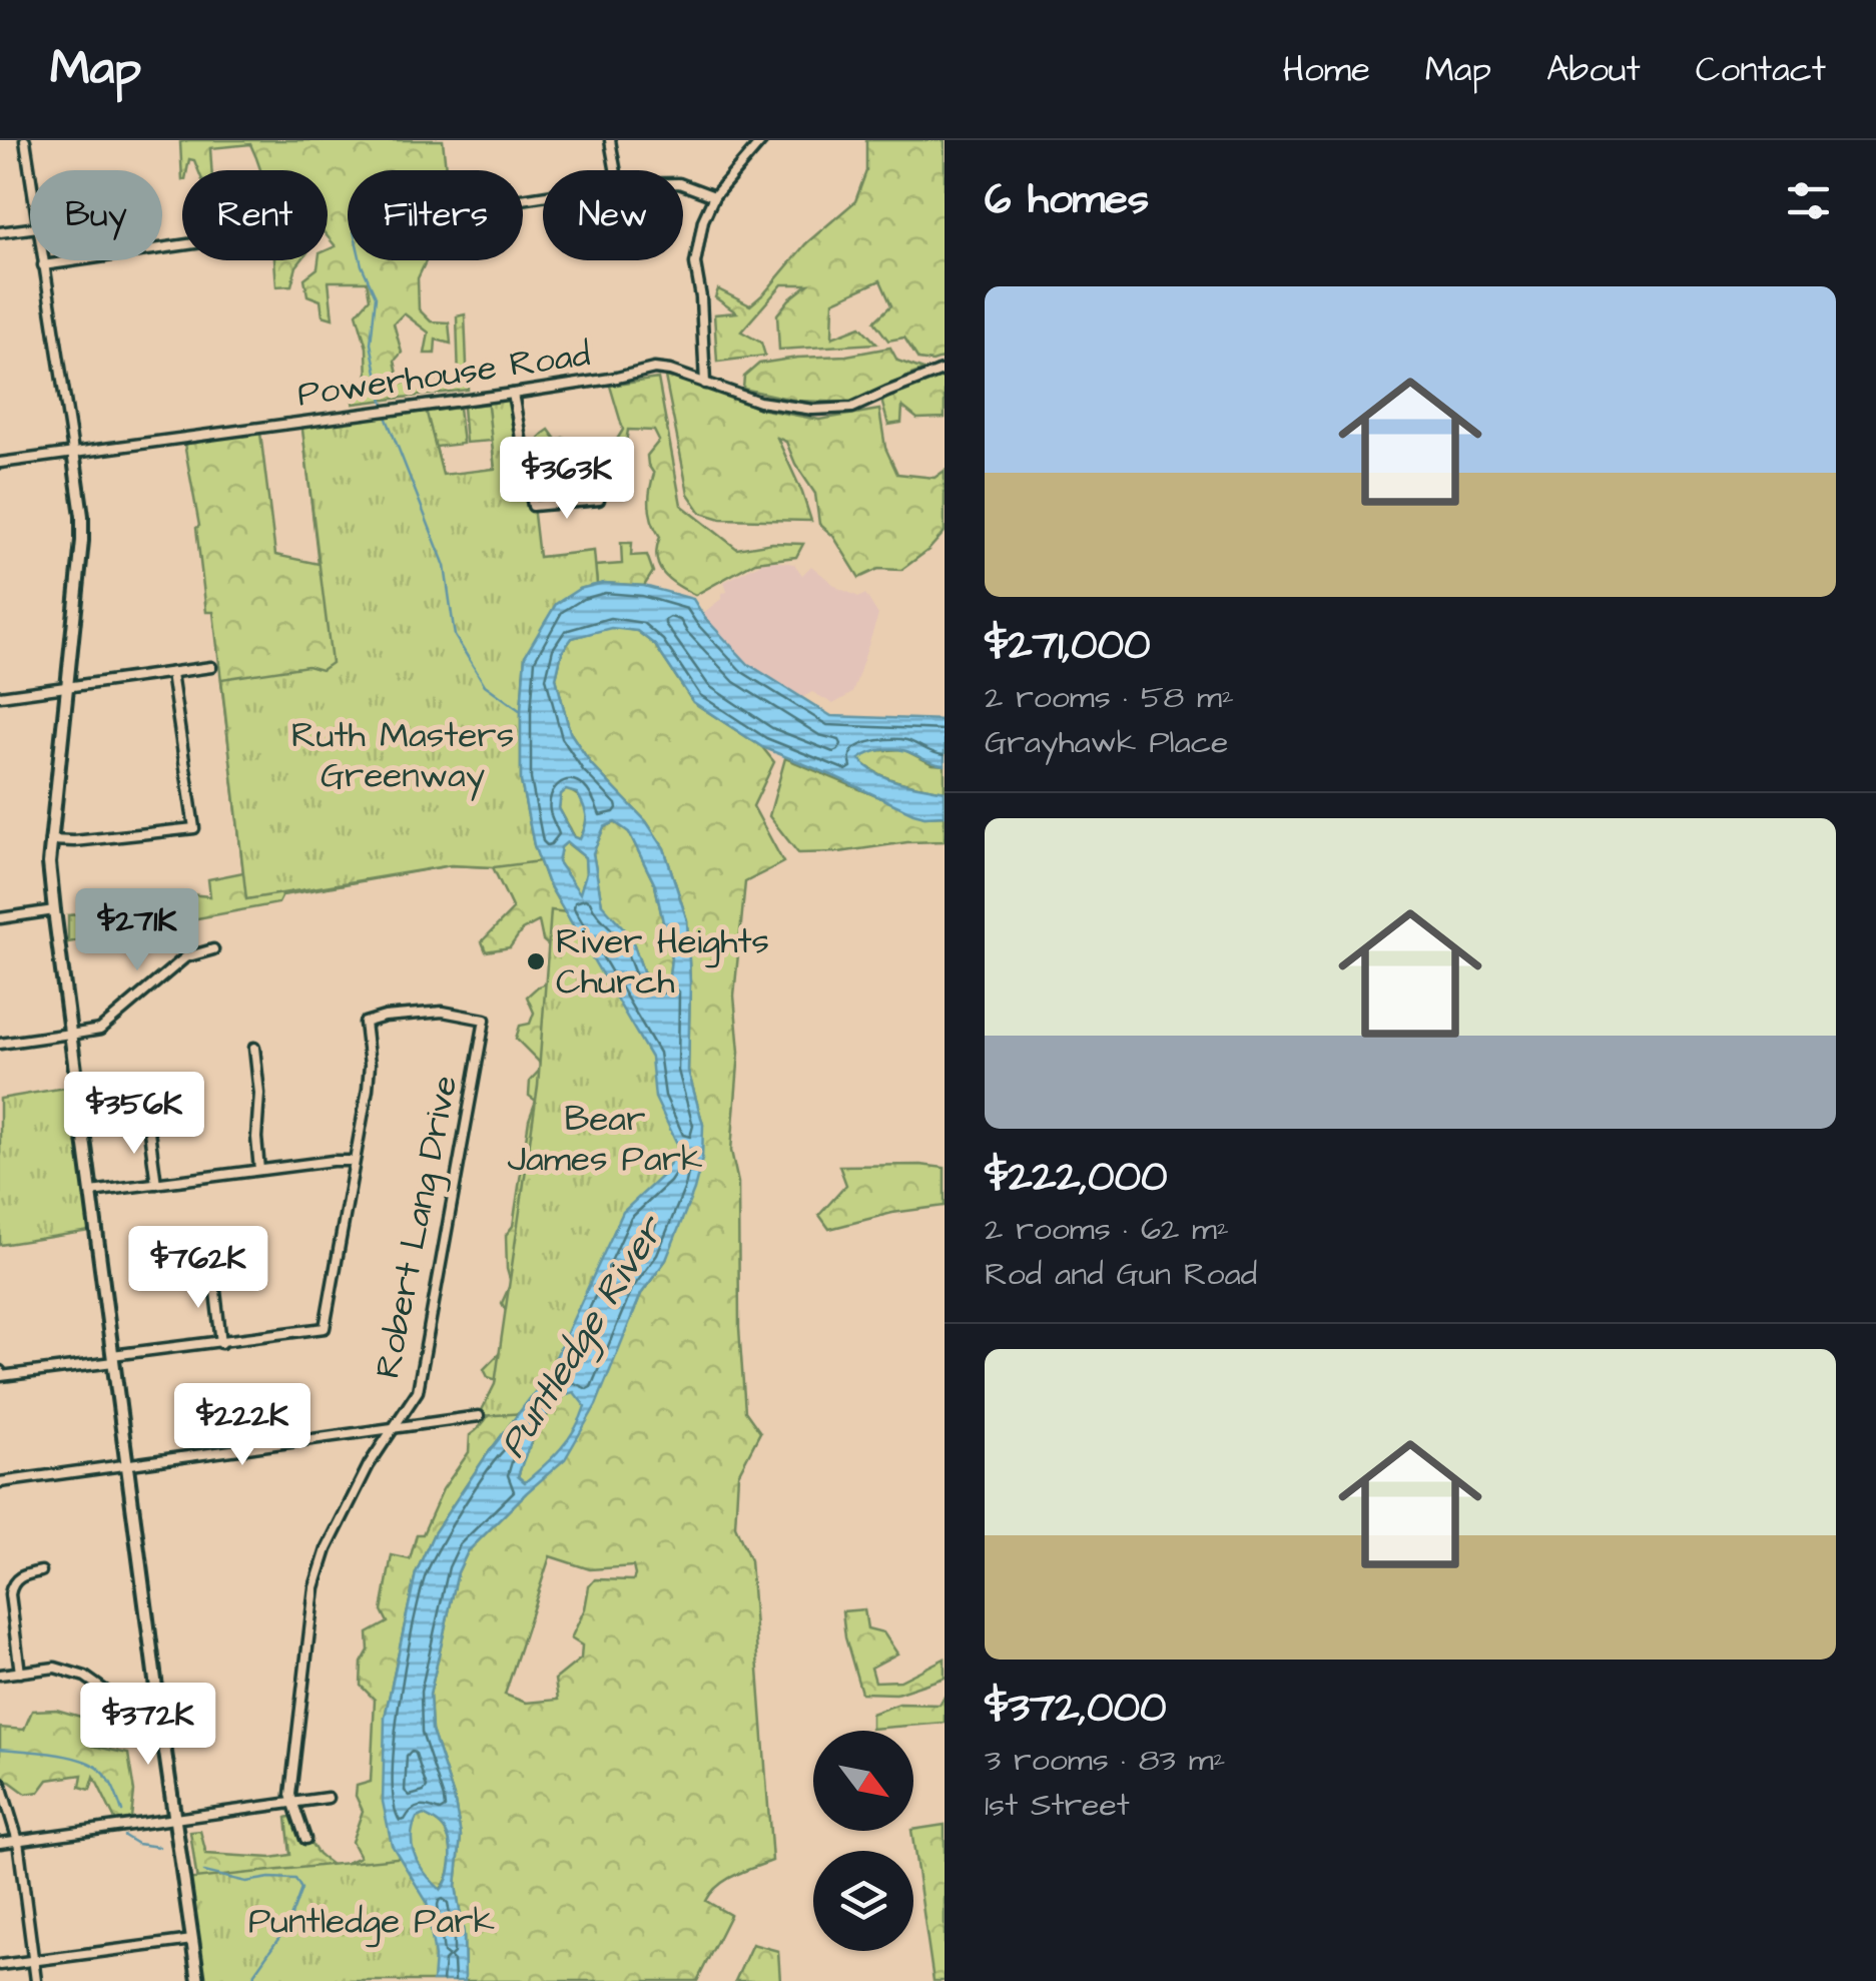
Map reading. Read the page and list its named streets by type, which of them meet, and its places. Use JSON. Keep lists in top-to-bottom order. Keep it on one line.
{"streets":{"street":["Powerhouse Road","Robert Lang Drive"]},"water":["Puntledge River"],"parks":["Ruth Masters Greenway","Bear James Park","Puntledge Park"],"places":["River Heights Church"],"north":"bottom right","page":{"header":"Map","nav":["Home","Map","About","Contact"],"heading":"6 homes","chip":["Buy","Rent","Filters","New"],"list":[{"name":"$271,000","note":"2 rooms · 58 m² · Grayhawk Place"},{"name":"$222,000","note":"2 rooms · 62 m² · Rod and Gun Road"},{"name":"$372,000","note":"3 rooms · 83 m² · 1st Street"}],"price":["$363K","$271K","$356K","$762K","$222K","$372K"]}}
